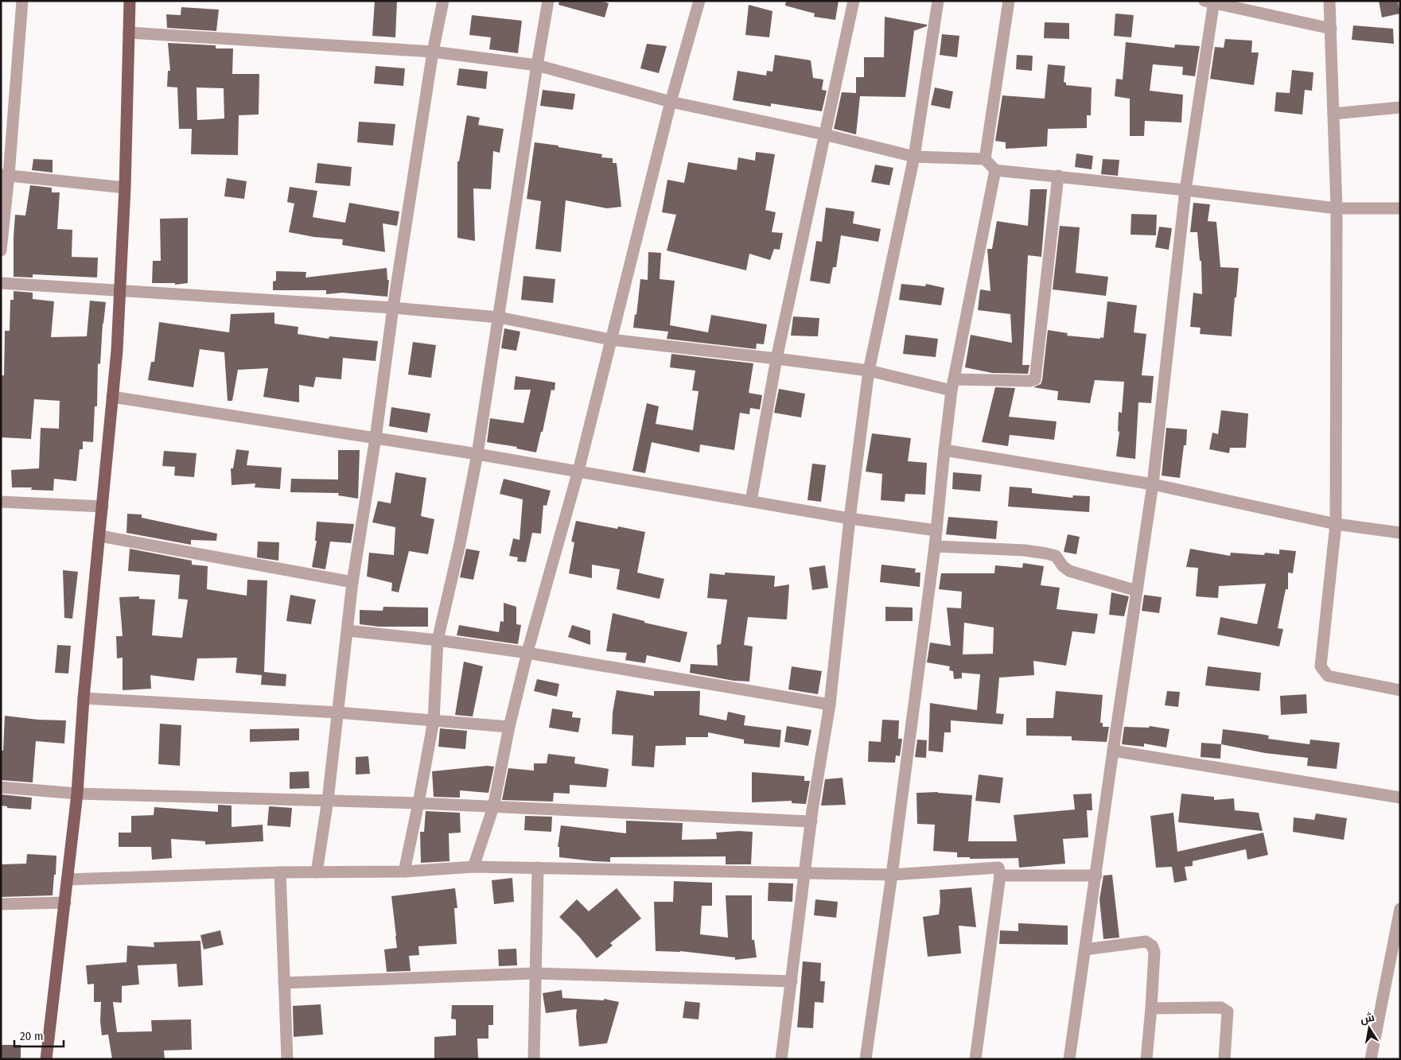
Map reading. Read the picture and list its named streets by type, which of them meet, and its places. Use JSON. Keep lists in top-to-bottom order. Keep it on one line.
{"scale_bar":"20 m","north":"top"}
